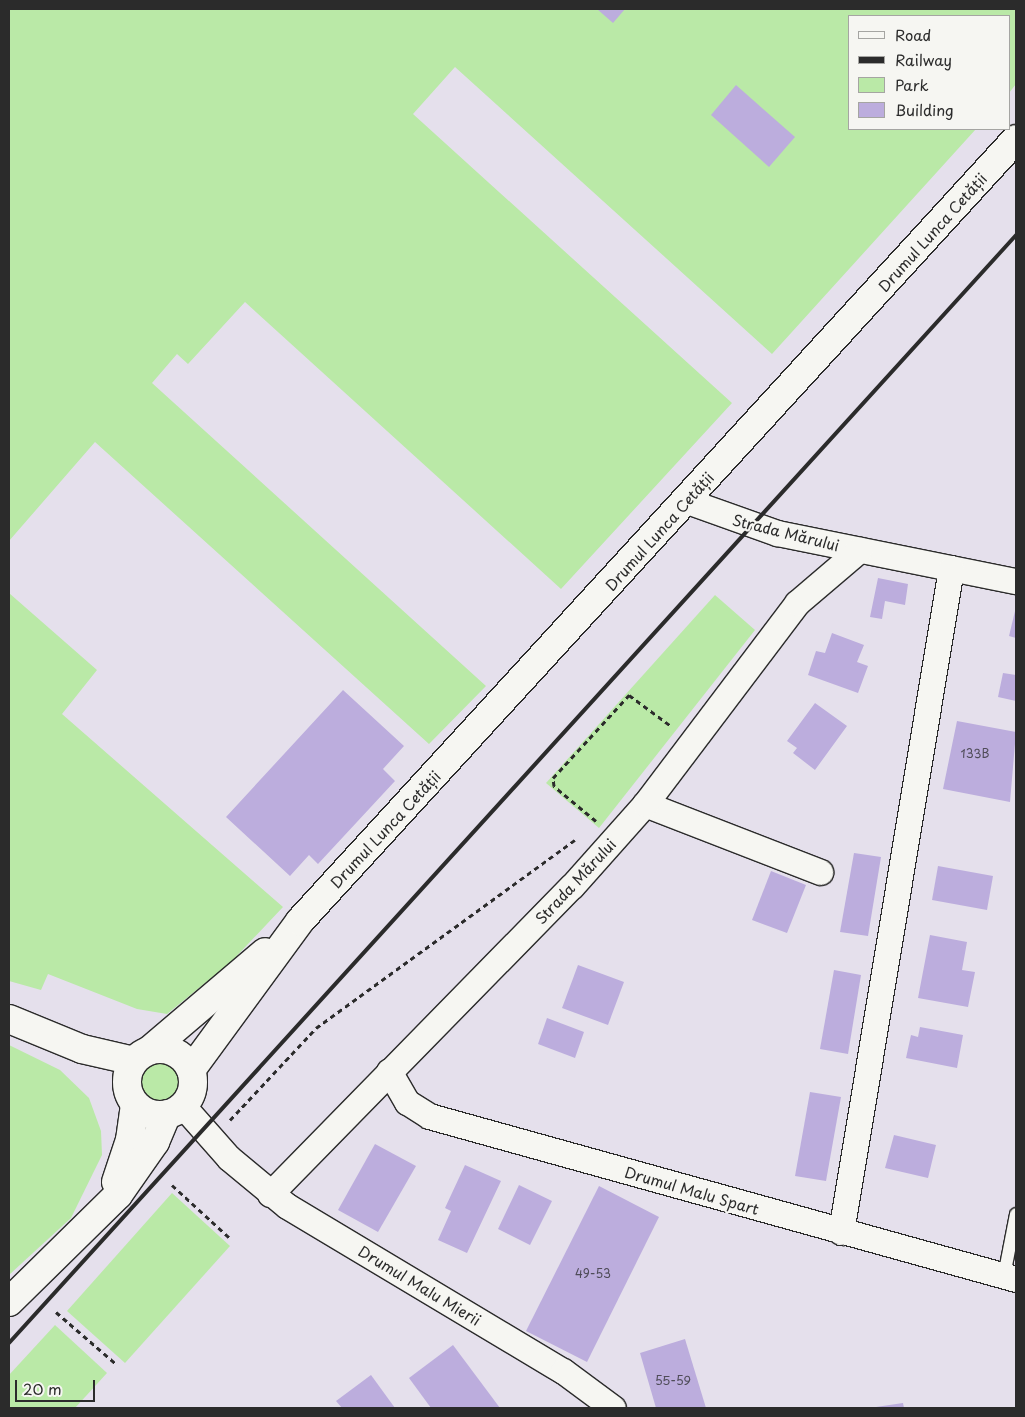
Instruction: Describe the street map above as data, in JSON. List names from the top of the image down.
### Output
{
  "streets": {
    "street": [
      "Drumul Lunca Cetății",
      "Strada Mărului",
      "Drumul Malu Spart",
      "Drumul Malu Mierii"
    ]
  },
  "crossings": [
    ["Drumul Lunca Cetății", "Strada Mărului"],
    ["Drumul Lunca Cetății", "Drumul Malu Mierii"],
    ["Strada Mărului", "Drumul Malu Spart"],
    ["Strada Mărului", "Drumul Malu Mierii"]
  ],
  "house_numbers": ["133B", "49-53", "55-59"],
  "legend": [
    "Road",
    "Railway",
    "Park",
    "Building"
  ],
  "scale_bar": "20 m"
}
